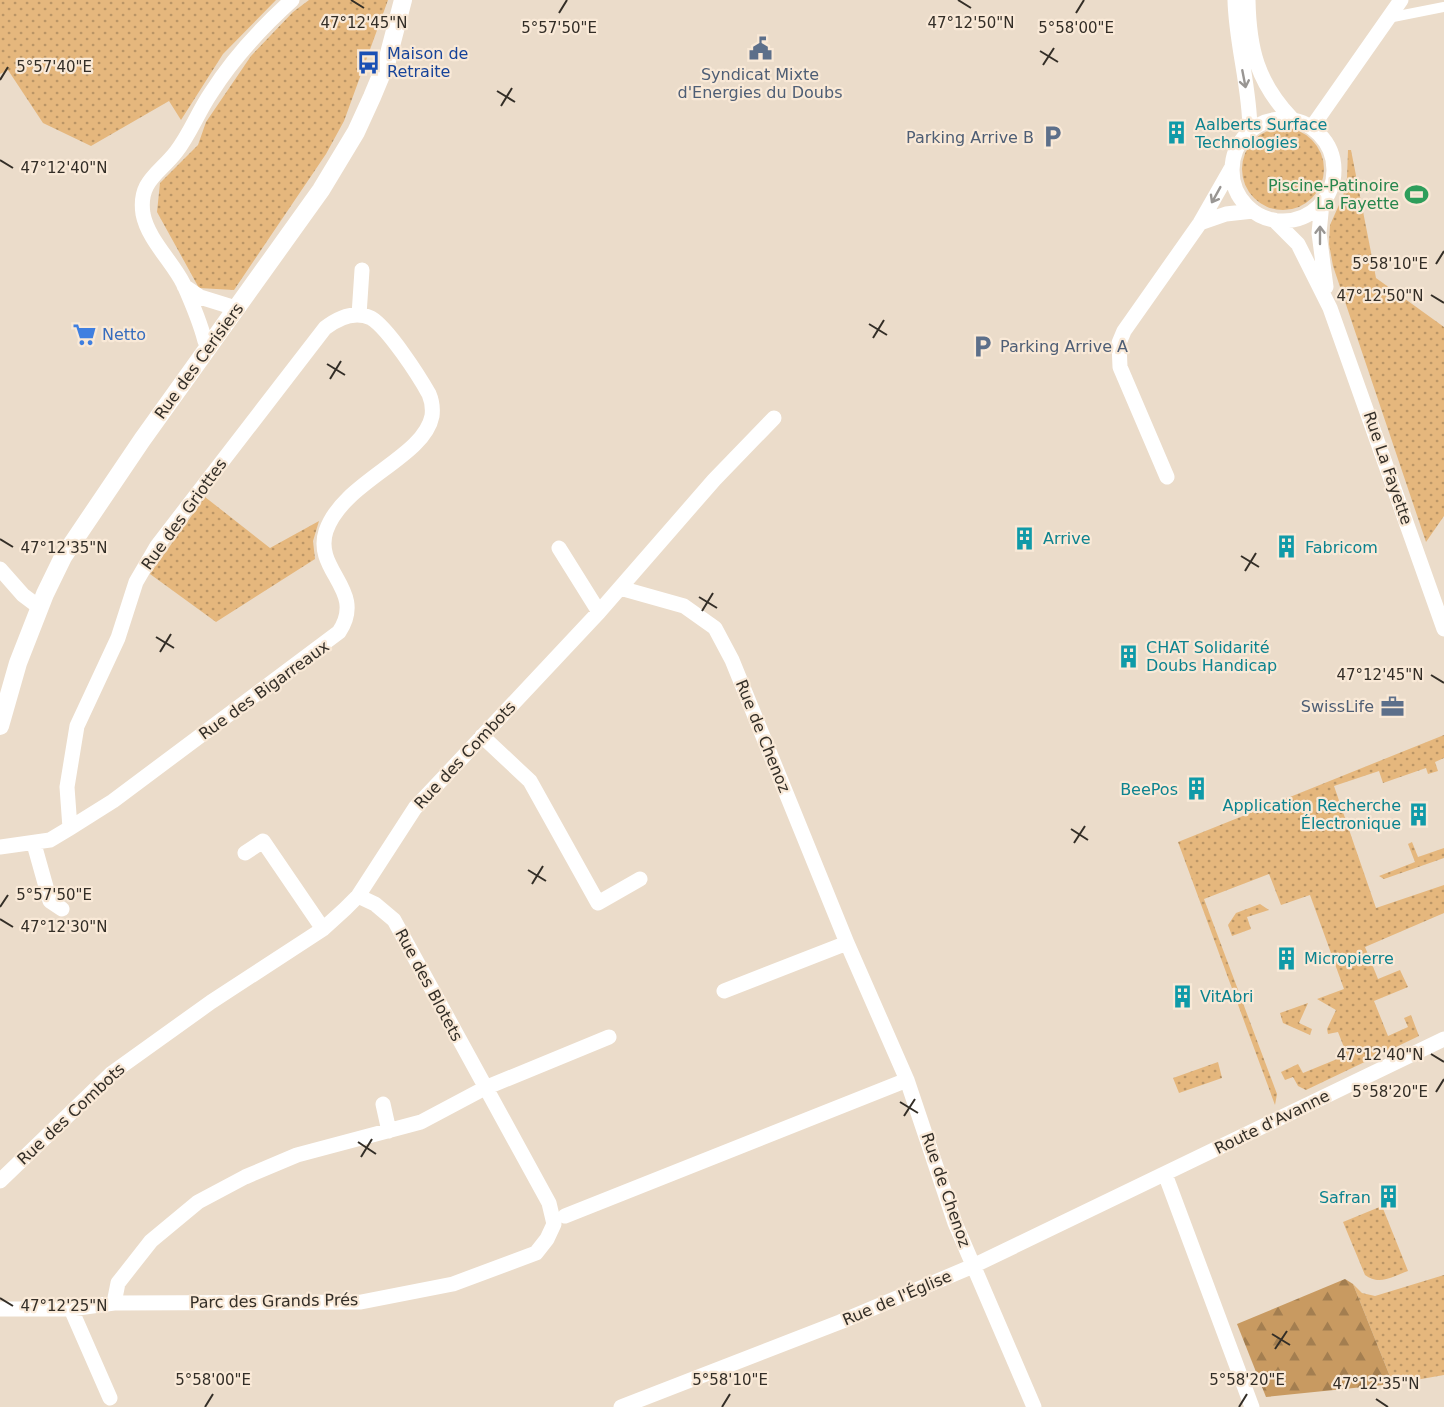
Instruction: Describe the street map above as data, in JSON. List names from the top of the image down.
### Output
{
  "streets": {
    "street": [
      "Rue des Cerisiers",
      "Rue La Fayette",
      "Rue des Griottes",
      "Rue des Bigarreaux",
      "Rue de Chenoz",
      "Rue des Combots",
      "Rue des Blotets",
      "Route d'Avanne",
      "Rue de l'Église",
      "Parc des Grands Prés"
    ]
  },
  "crossings": [
    ["Rue des Griottes", "Rue des Bigarreaux"],
    ["Rue de Chenoz", "Rue des Combots"],
    ["Rue de Chenoz", "Rue de l'Église"],
    ["Rue des Combots", "Rue des Blotets"],
    ["Rue des Blotets", "Parc des Grands Prés"],
    ["Route d'Avanne", "Rue de l'Église"]
  ],
  "places": {
    "public building": ["Syndicat Mixte d'Energies du Doubs"],
    "bus stop": ["Maison de Retraite"],
    "building": [
      "Aalberts Surface Technologies",
      "Arrive",
      "Fabricom",
      "CHAT Solidarité Doubs Handicap",
      "BeePos",
      "Application Recherche Électronique",
      "Micropierre",
      "VitAbri",
      "Safran"
    ],
    "parking": ["Parking Arrive B", "Parking Arrive A"],
    "sports": ["Piscine-Patinoire La Fayette"],
    "supermarket": ["Netto"],
    "office": ["SwissLife"]
  },
  "coordinates": [
    "47°12'45\"N",
    "47°12'50\"N",
    "5°57'50\"E",
    "5°58'00\"E",
    "5°57'40\"E",
    "47°12'40\"N",
    "5°58'10\"E",
    "47°12'35\"N",
    "47°12'30\"N",
    "5°58'20\"E",
    "47°12'25\"N"
  ]
}
